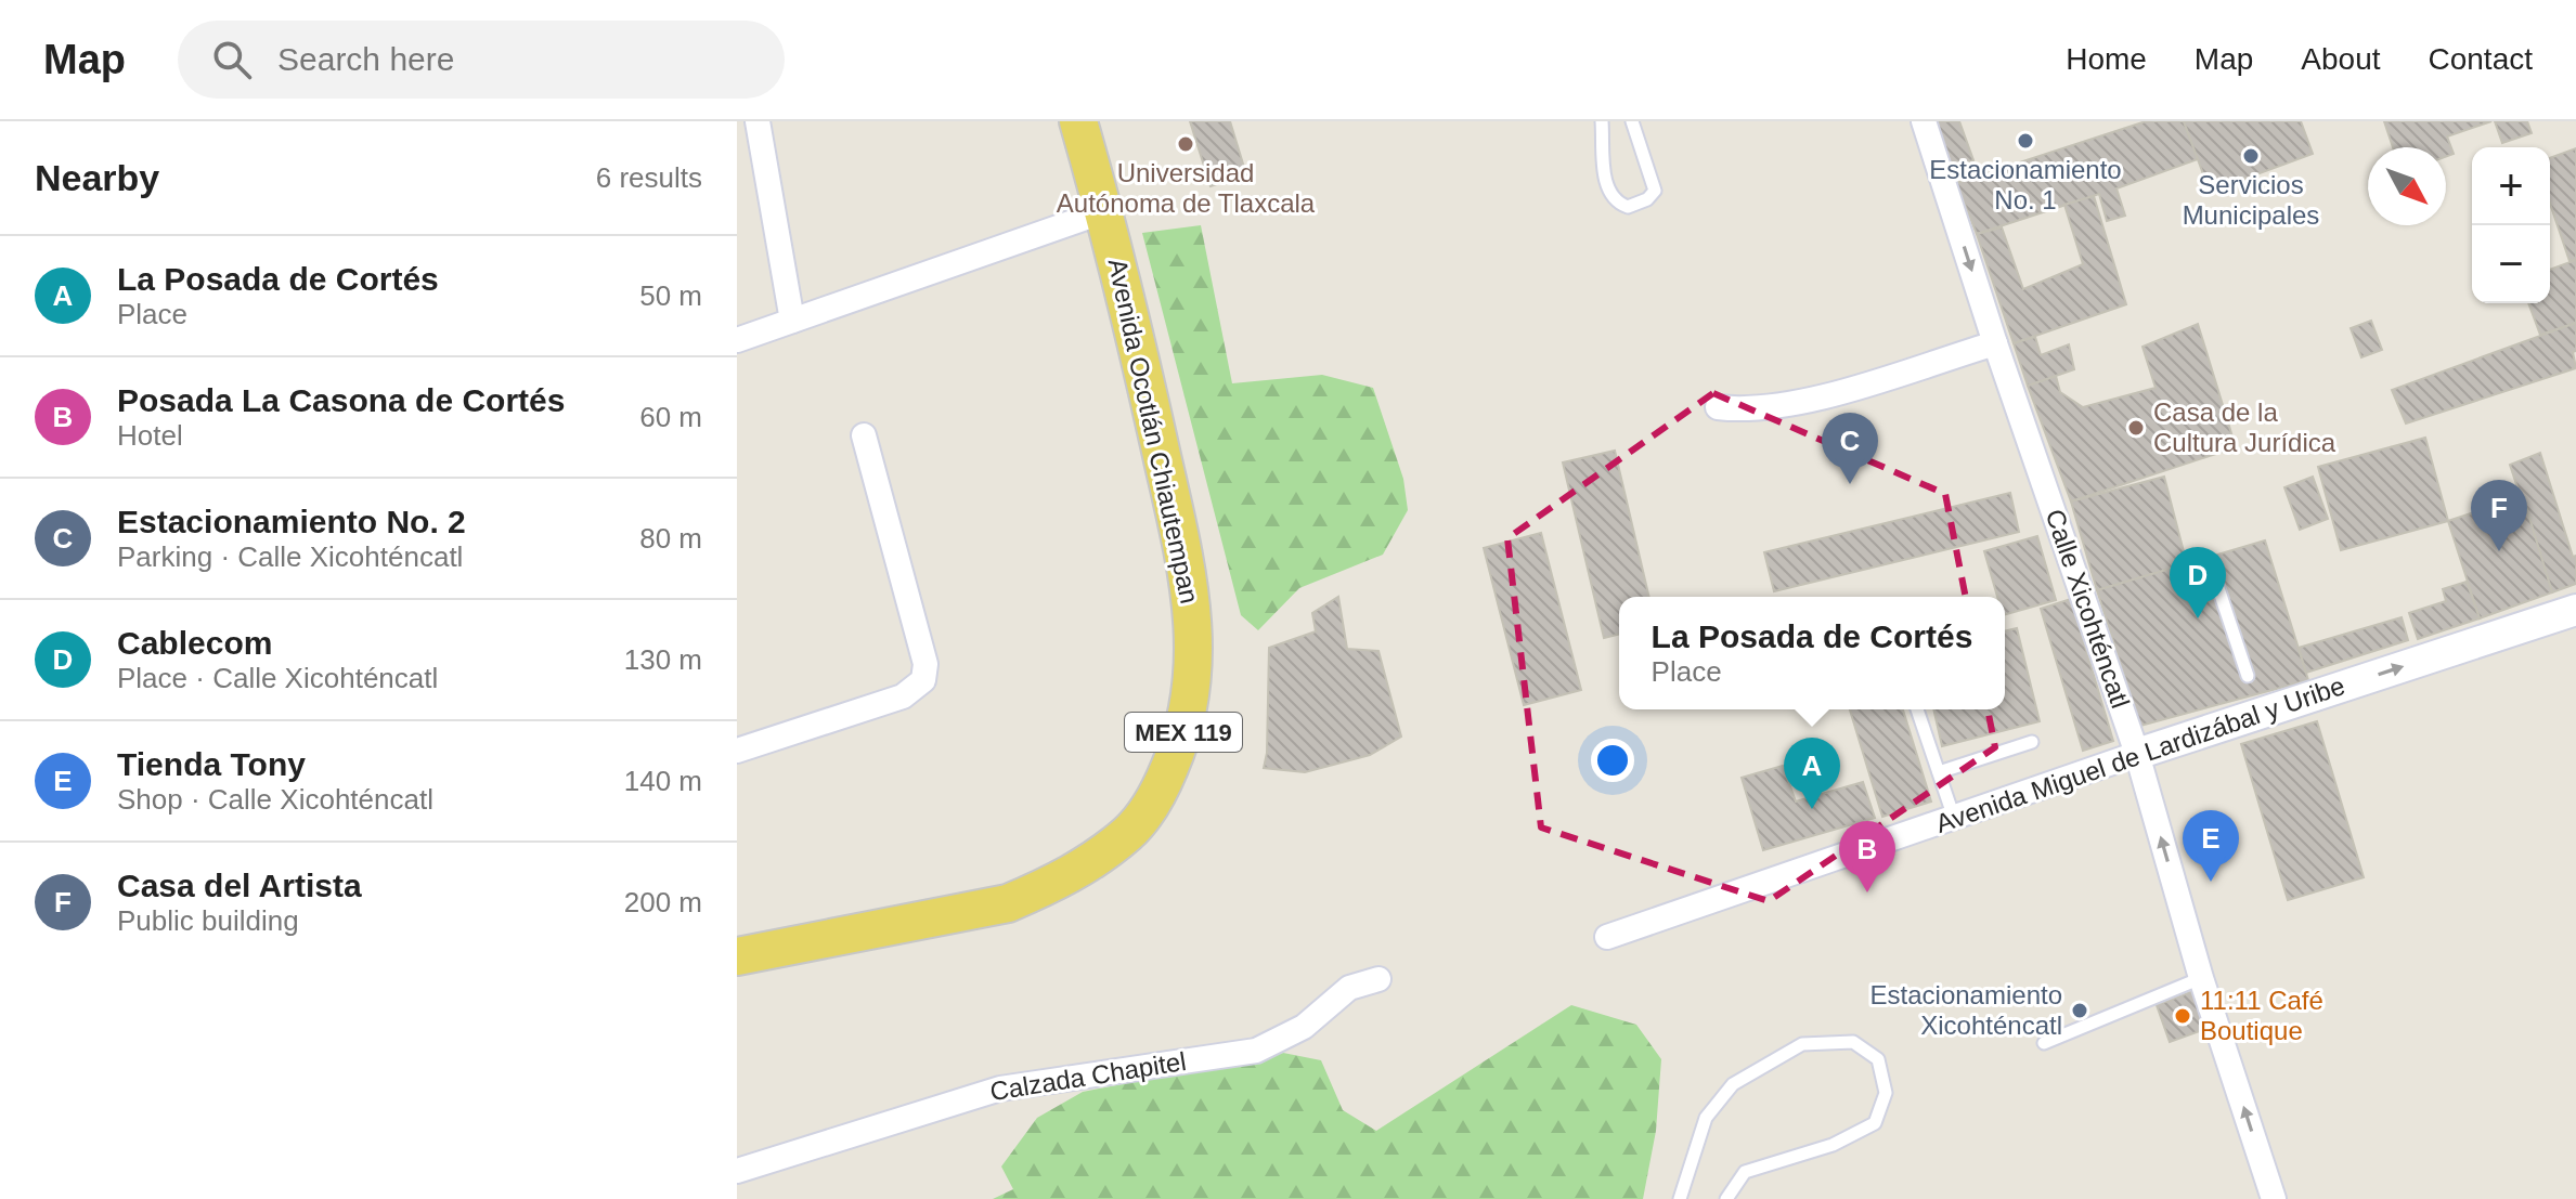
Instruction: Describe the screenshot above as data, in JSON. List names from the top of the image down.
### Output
{
  "streets": {
    "main road": ["Avenida Ocotlán Chiautempan", "MEX 119"],
    "street": ["Calle Xicohténcatl", "Avenida Miguel de Lardizábal y Uribe", "Calzada Chapitel"]
  },
  "crossings": [
    ["Calle Xicohténcatl", "Avenida Miguel de Lardizábal y Uribe"]
  ],
  "one_way": ["Avenida Miguel de Lardizábal y Uribe"],
  "places": [
    "Estacionamiento No. 1",
    "Universidad Autónoma de Tlaxcala",
    "Servicios Municipales",
    "Casa de la Cultura Jurídica",
    "Estacionamiento Xicohténcatl",
    "11:11 Café Boutique"
  ],
  "north": "bottom right",
  "page": {
    "header": "Map",
    "search": "Search here",
    "nav": [
      "Home",
      "Map",
      "About",
      "Contact"
    ],
    "heading": ["Nearby", "6 results"],
    "map_buttons": ["+", "−"],
    "list": [
      {
        "mark": "A",
        "name": "La Posada de Cortés",
        "note": "Place",
        "value": "50 m"
      },
      {
        "mark": "B",
        "name": "Posada La Casona de Cortés",
        "note": "Hotel",
        "value": "60 m"
      },
      {
        "mark": "C",
        "name": "Estacionamiento No. 2",
        "note": "Parking · Calle Xicohténcatl",
        "value": "80 m"
      },
      {
        "mark": "D",
        "name": "Cablecom",
        "note": "Place · Calle Xicohténcatl",
        "value": "130 m"
      },
      {
        "mark": "E",
        "name": "Tienda Tony",
        "note": "Shop · Calle Xicohténcatl",
        "value": "140 m"
      },
      {
        "mark": "F",
        "name": "Casa del Artista",
        "note": "Public building",
        "value": "200 m"
      }
    ],
    "pins": [
      "C",
      "F",
      "D",
      "A",
      "E",
      "B"
    ],
    "popup": ["La Posada de Cortés", "Place"]
  }
}
